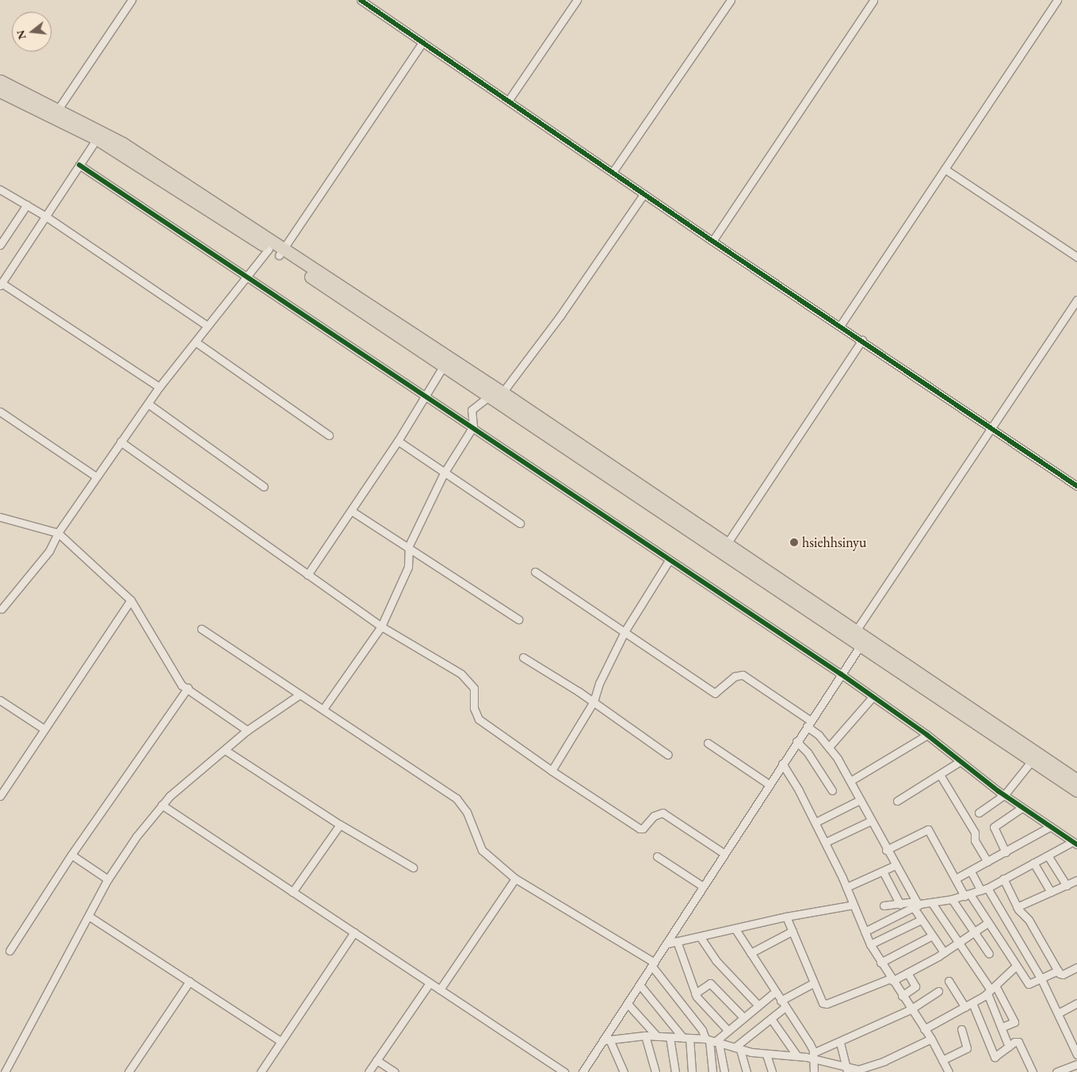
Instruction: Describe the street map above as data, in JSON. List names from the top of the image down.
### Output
{
  "places": ["hsiehhsinyu"],
  "north": "left"
}
